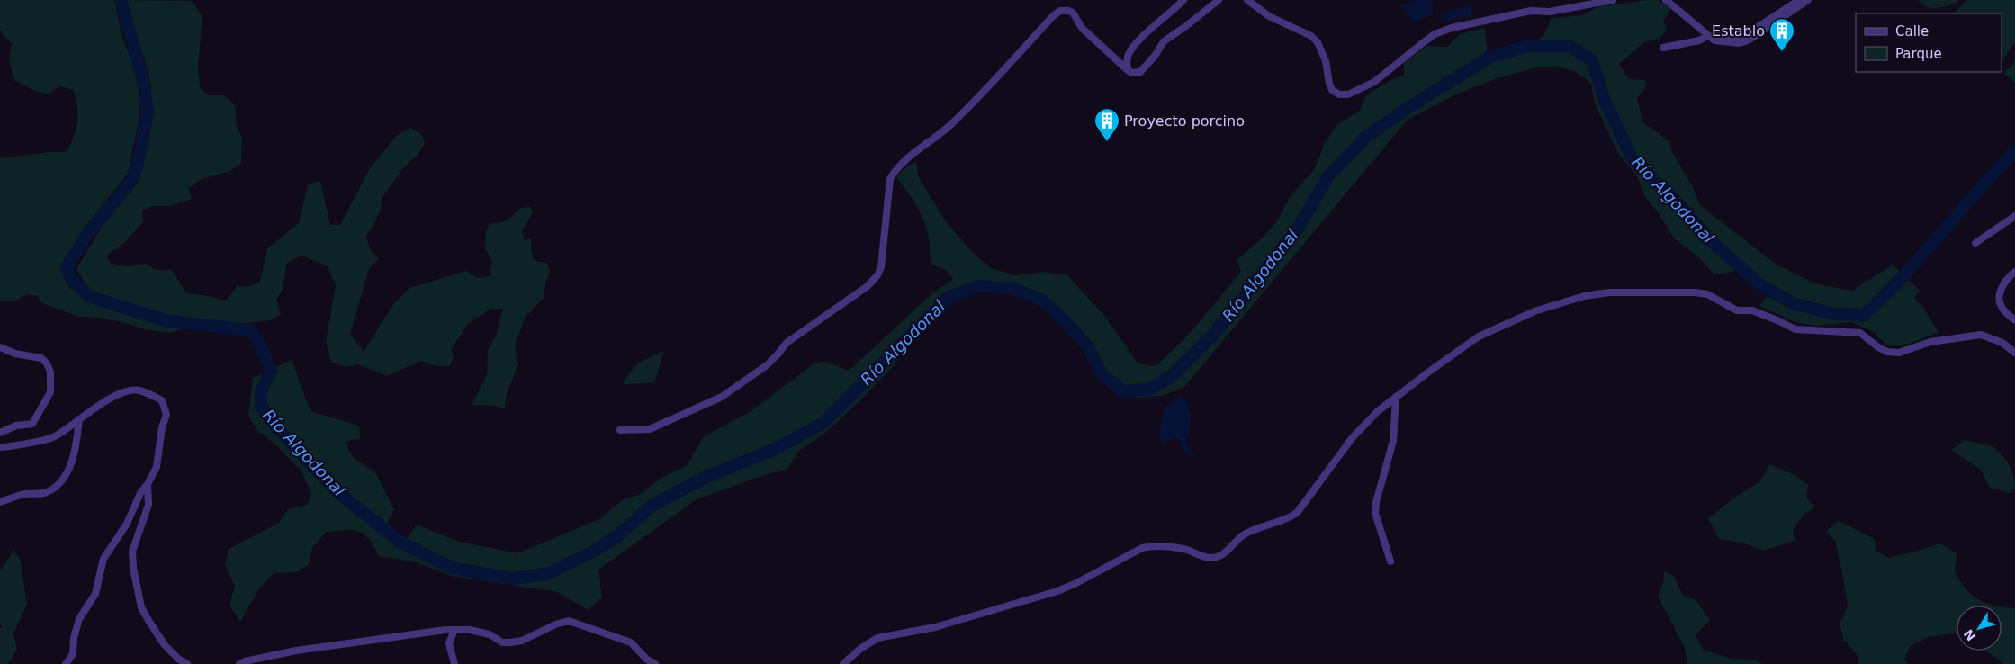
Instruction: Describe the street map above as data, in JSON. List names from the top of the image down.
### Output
{
  "water": ["Río Algodonal"],
  "places": {
    "building": ["Establo", "Proyecto porcino"]
  },
  "legend": ["Calle", "Parque"],
  "north": "bottom left"
}
